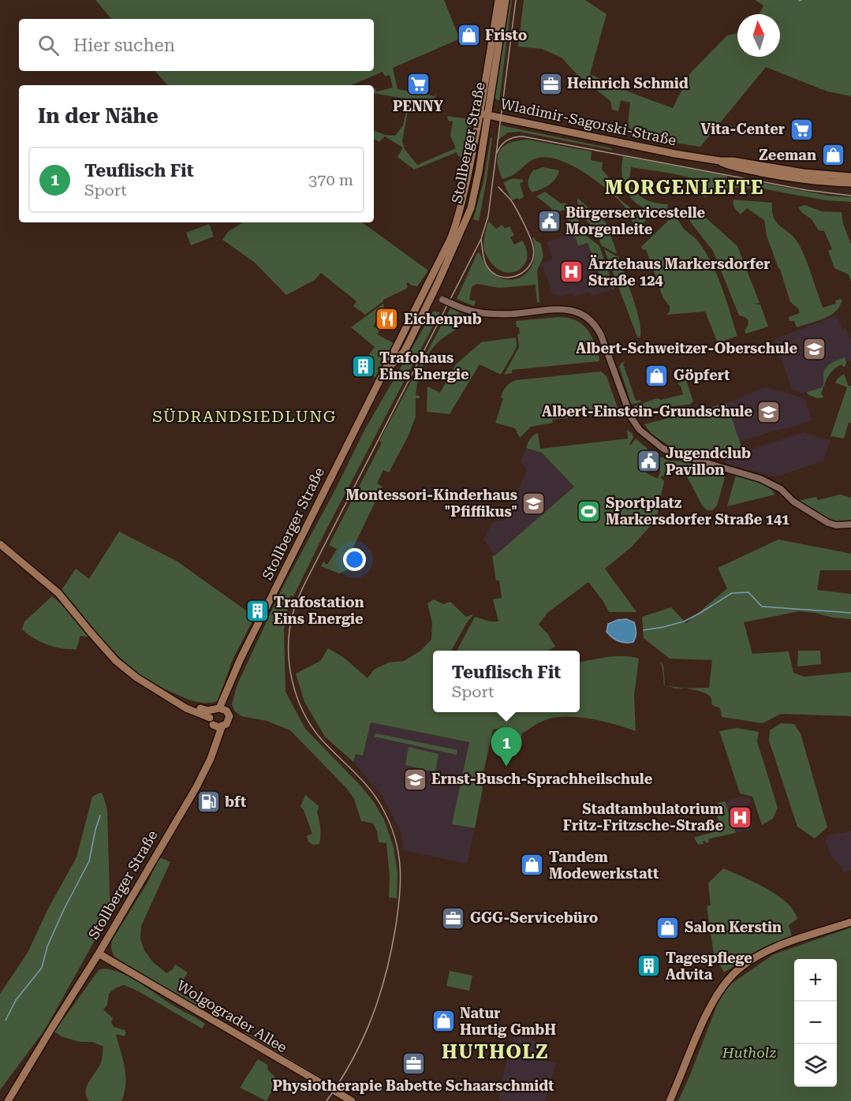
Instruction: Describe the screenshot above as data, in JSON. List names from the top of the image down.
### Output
{
  "streets": {
    "main road": ["Wladimir-Sagorski-Straße", "Stollberger Straße", "Wolgograder Allee"]
  },
  "crossings": [
    ["Wladimir-Sagorski-Straße", "Stollberger Straße"],
    ["Stollberger Straße", "Wolgograder Allee"]
  ],
  "districts": ["MORGENLEITE", "SÜDRANDSIEDLUNG", "HUTHOLZ"],
  "parks": ["Hutholz"],
  "places": {
    "shop": [
      "Fristo",
      "Zeeman",
      "Göpfert",
      "Tandem Modewerkstatt",
      "Salon Kerstin",
      "Natur Hurtig GmbH"
    ],
    "supermarket": ["PENNY", "Vita-Center"],
    "office": ["Heinrich Schmid", "GGG-Servicebüro", "Physiotherapie Babette Schaarschmidt"],
    "public building": ["Bürgerservicestelle Morgenleite", "Jugendclub Pavillon"],
    "hospital": ["Ärztehaus Markersdorfer Straße 124", "Stadtambulatorium Fritz-Fritzsche-Straße"],
    "restaurant": ["Eichenpub"],
    "school or university": [
      "Albert-Schweitzer-Oberschule",
      "Albert-Einstein-Grundschule",
      "Montessori-Kinderhaus \"Pfiffikus\"",
      "Ernst-Busch-Sprachheilschule"
    ],
    "building": ["Trafohaus Eins Energie", "Trafostation Eins Energie", "Tagespflege Advita"],
    "sports": ["Sportplatz Markersdorfer Straße 141"],
    "fuel station": ["bft"]
  },
  "north": "top",
  "page": {
    "search": "Hier suchen",
    "heading": "In der Nähe",
    "list": [
      {
        "mark": "1",
        "name": "Teuflisch Fit",
        "note": "Sport",
        "value": "370 m"
      }
    ],
    "popup": ["Teuflisch Fit", "Sport"],
    "pins": "1",
    "map_buttons": ["+", "−"]
  }
}
